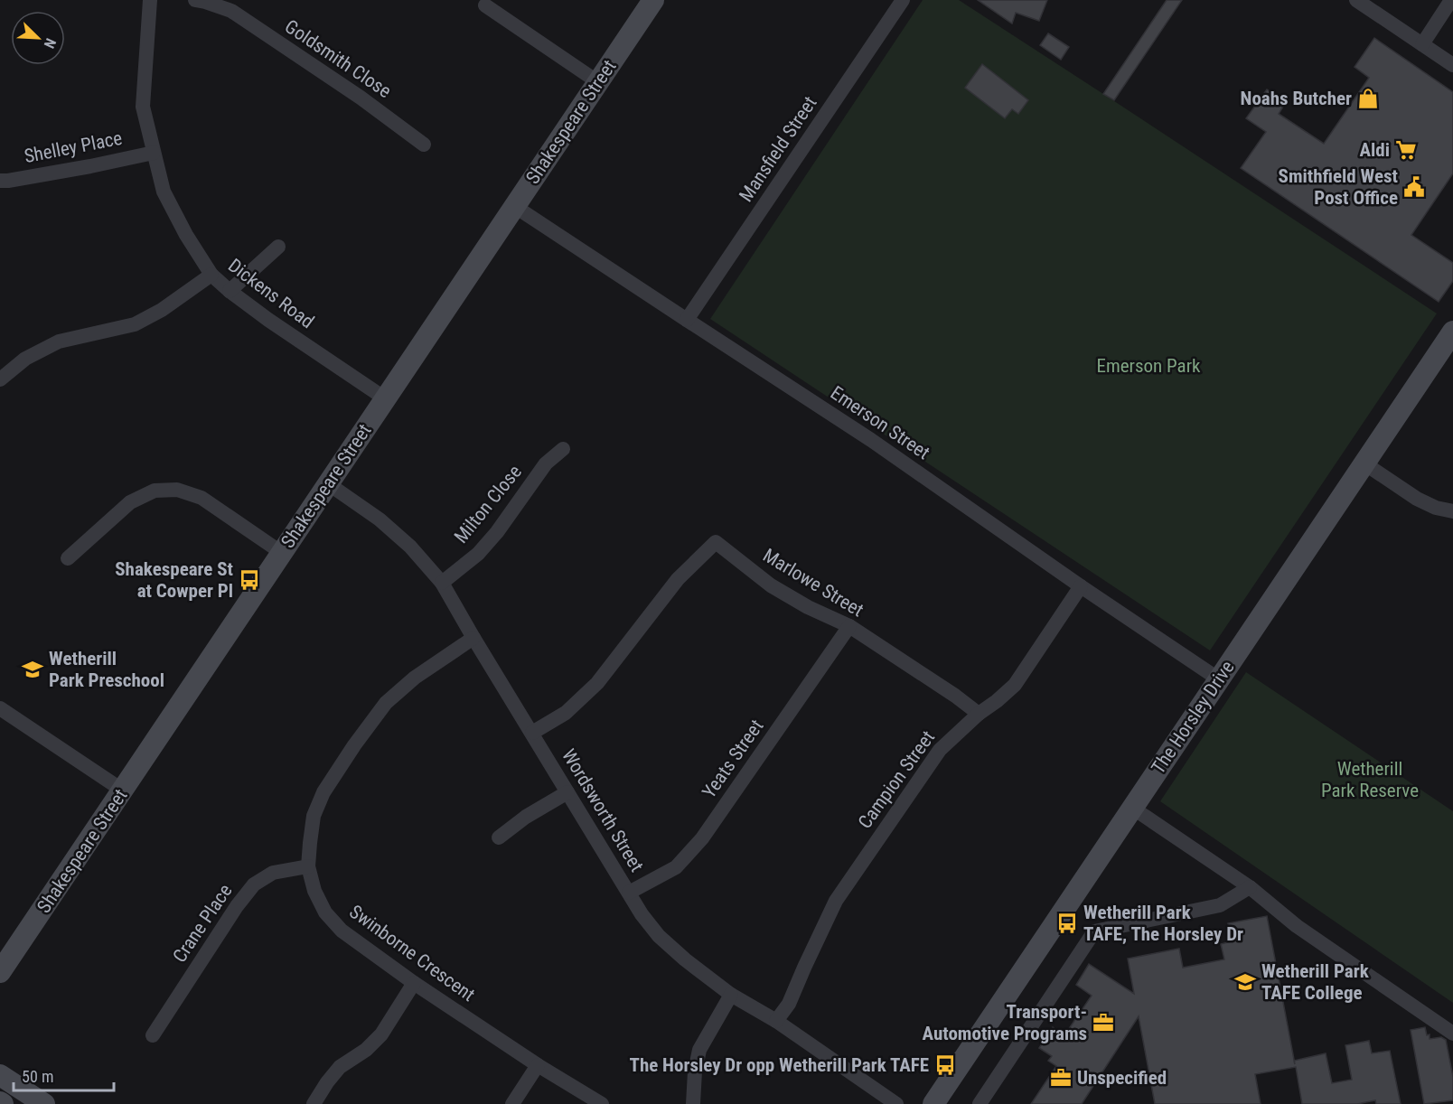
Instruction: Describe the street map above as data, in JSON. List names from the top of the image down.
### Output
{
  "streets": {
    "street": [
      "Goldsmith Close",
      "Shakespeare Street",
      "Shelley Place",
      "Mansfield Street",
      "Dickens Road",
      "Emerson Street",
      "Milton Close",
      "Marlowe Street",
      "The Horsley Drive",
      "Yeats Street",
      "Campion Street",
      "Wordsworth Street",
      "Crane Place",
      "Swinborne Crescent"
    ]
  },
  "crossings": [
    ["Shakespeare Street", "Dickens Road"],
    ["Shakespeare Street", "Emerson Street"],
    ["Shakespeare Street", "Wordsworth Street"],
    ["Shelley Place", "Dickens Road"],
    ["Mansfield Street", "Emerson Street"],
    ["Emerson Street", "The Horsley Drive"],
    ["Emerson Street", "Campion Street"],
    ["Milton Close", "Wordsworth Street"],
    ["Marlowe Street", "Yeats Street"],
    ["Marlowe Street", "Campion Street"],
    ["Marlowe Street", "Wordsworth Street"],
    ["Yeats Street", "Wordsworth Street"],
    ["Campion Street", "Wordsworth Street"],
    ["Wordsworth Street", "Swinborne Crescent"],
    ["Crane Place", "Swinborne Crescent"]
  ],
  "parks": ["Emerson Park", "Wetherill Park Reserve"],
  "places": {
    "shop": ["Noahs Butcher"],
    "supermarket": ["Aldi"],
    "public building": ["Smithfield West Post Office"],
    "bus stop": ["Shakespeare St at Cowper Pl", "Wetherill Park TAFE, The Horsley Dr", "The Horsley Dr opp Wetherill Park TAFE"],
    "school or university": ["Wetherill Park Preschool", "Wetherill Park TAFE College"],
    "office": ["Transport- Automotive Programs", "Unspecified"]
  },
  "scale_bar": "50 m",
  "north": "bottom right"
}
